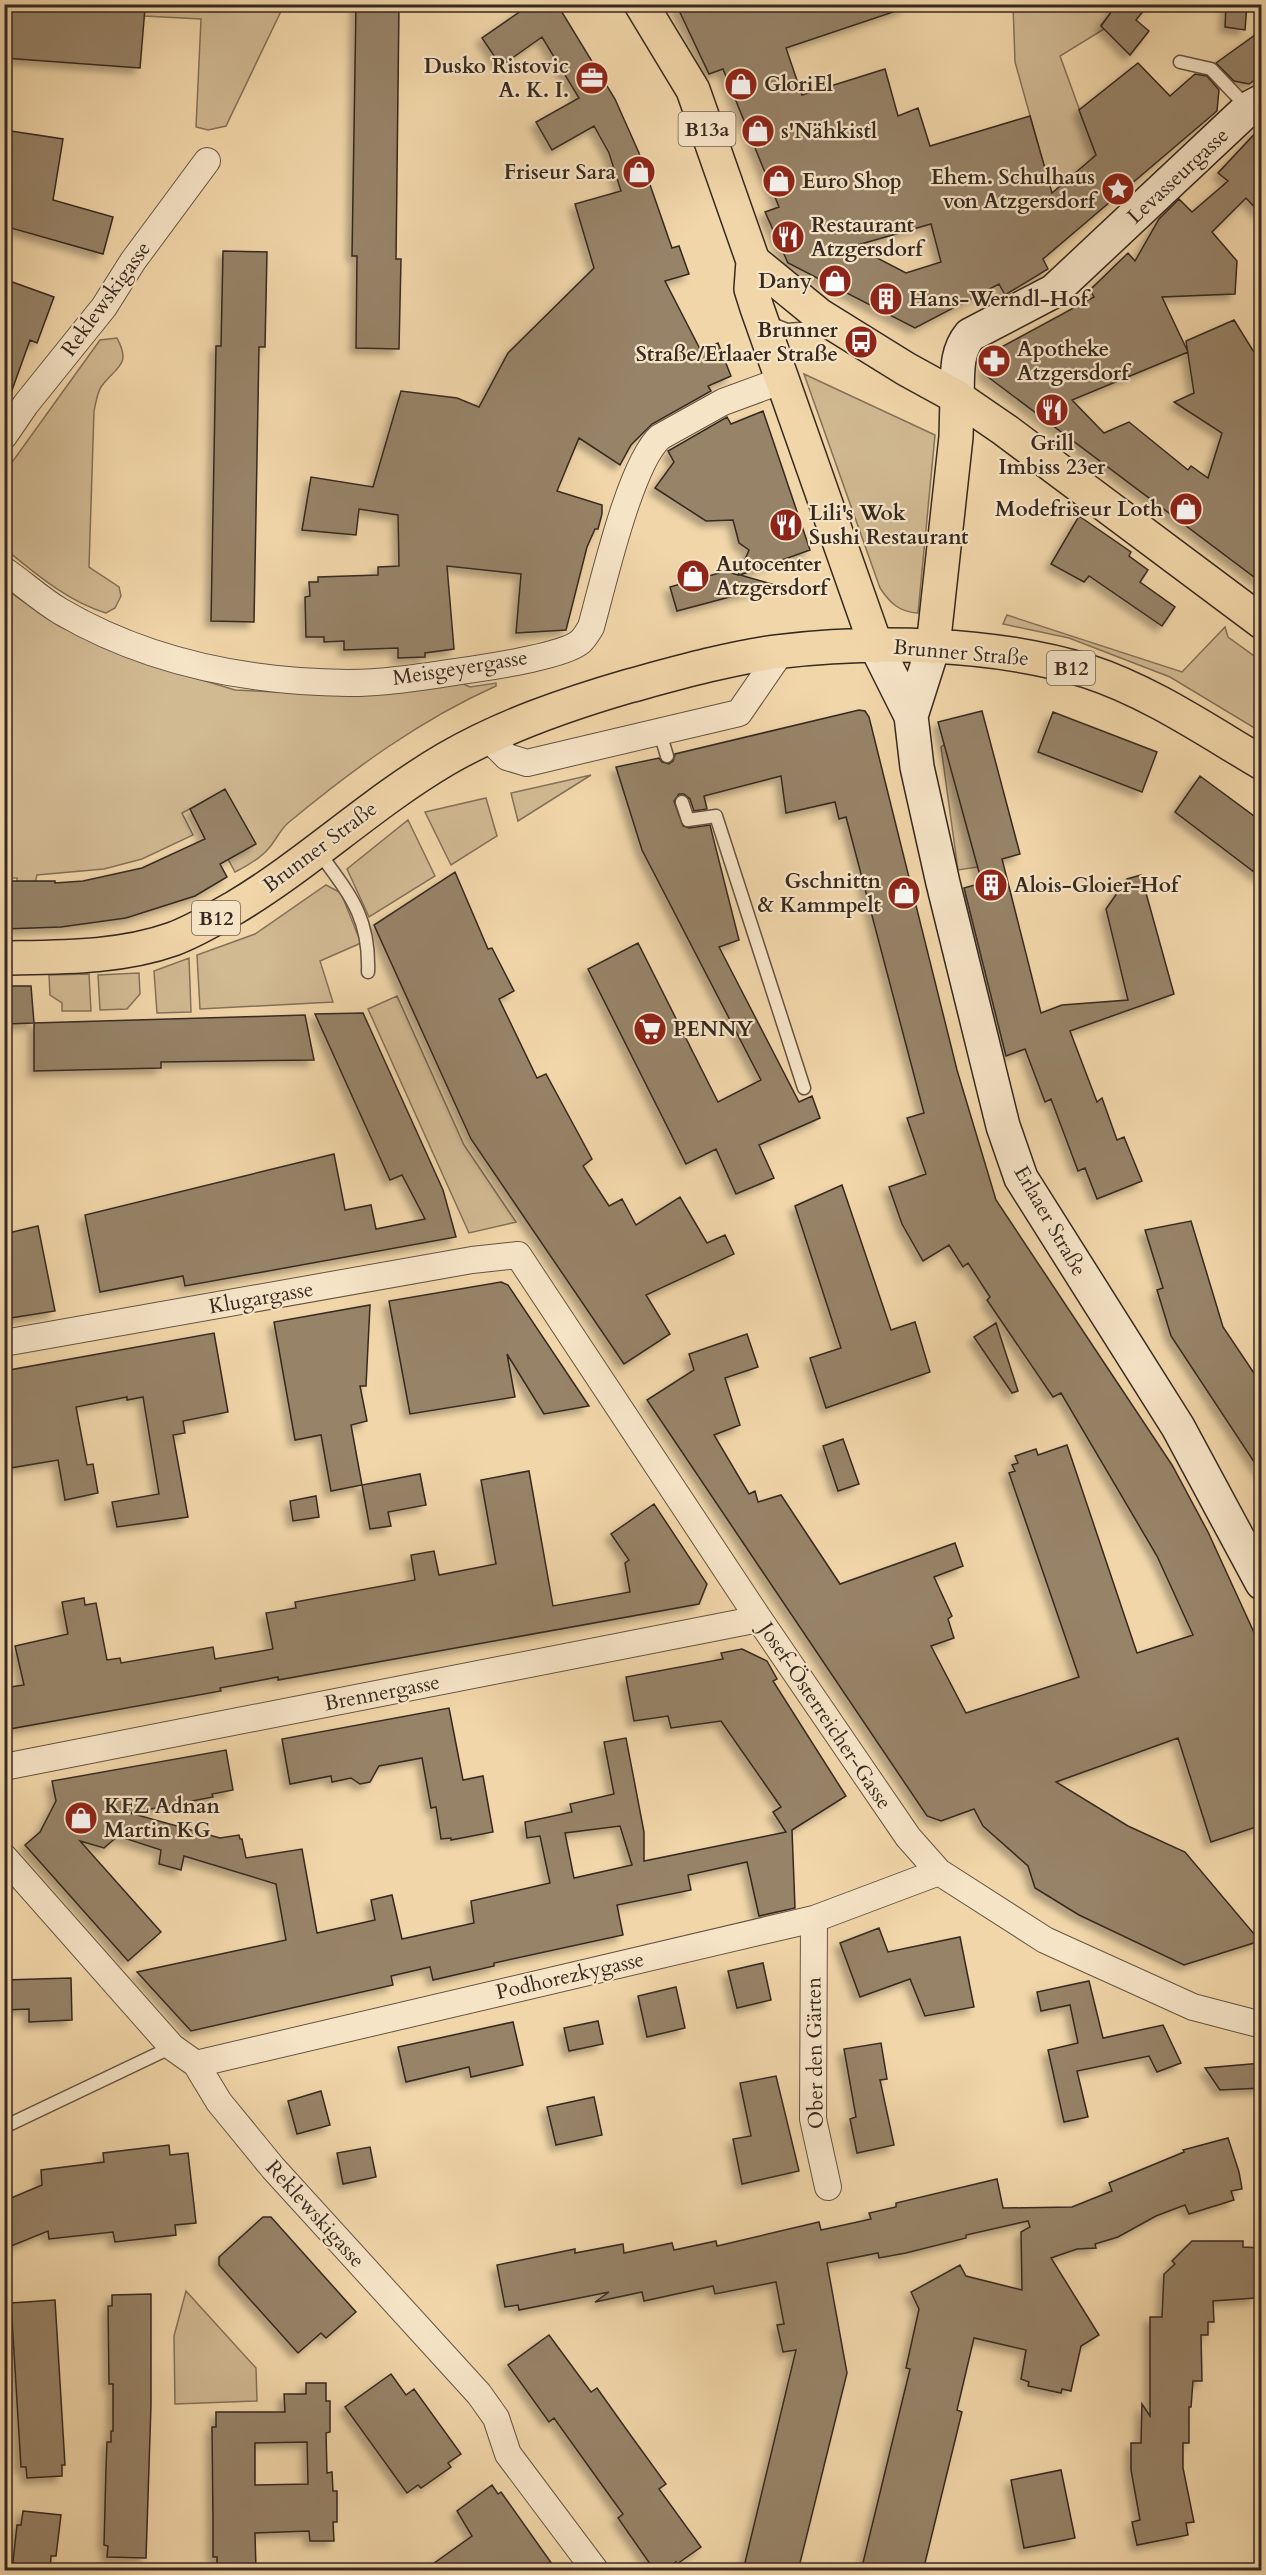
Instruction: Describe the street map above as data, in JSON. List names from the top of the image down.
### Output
{
  "streets": {
    "main road": [
      "B13a",
      "Levasseurgasse",
      "Brunner Straße",
      "B12",
      "Erlaaer Straße"
    ],
    "street": [
      "Reklewskigasse",
      "Meisgeyergasse",
      "Klugargasse",
      "Brennergasse",
      "Josef-Österreicher-Gasse",
      "Podhorezkygasse",
      "Ober den Gärten"
    ]
  },
  "crossings": [
    ["Reklewskigasse", "Podhorezkygasse"],
    ["Klugargasse", "Josef-Österreicher-Gasse"],
    ["Brennergasse", "Josef-Österreicher-Gasse"],
    ["Josef-Österreicher-Gasse", "Podhorezkygasse"],
    ["Podhorezkygasse", "Ober den Gärten"]
  ],
  "places": {
    "office": ["Dusko Ristovic A. K. I."],
    "shop": [
      "GloriEl",
      "s'Nähkistl",
      "Friseur Sara",
      "Euro Shop",
      "Dany",
      "Modefriseur Loth",
      "Autocenter Atzgersdorf",
      "Gschnittn & Kammpelt",
      "KFZ Adnan Martin KG"
    ],
    "place": ["Ehem. Schulhaus von Atzgersdorf"],
    "restaurant": ["Restaurant Atzgersdorf", "Grill Imbiss 23er", "Lili's Wok Sushi Restaurant"],
    "building": ["Hans-Werndl-Hof", "Alois-Gloier-Hof"],
    "bus stop": ["Brunner Straße/Erlaaer Straße"],
    "pharmacy": ["Apotheke Atzgersdorf"],
    "supermarket": ["PENNY"]
  }
}
